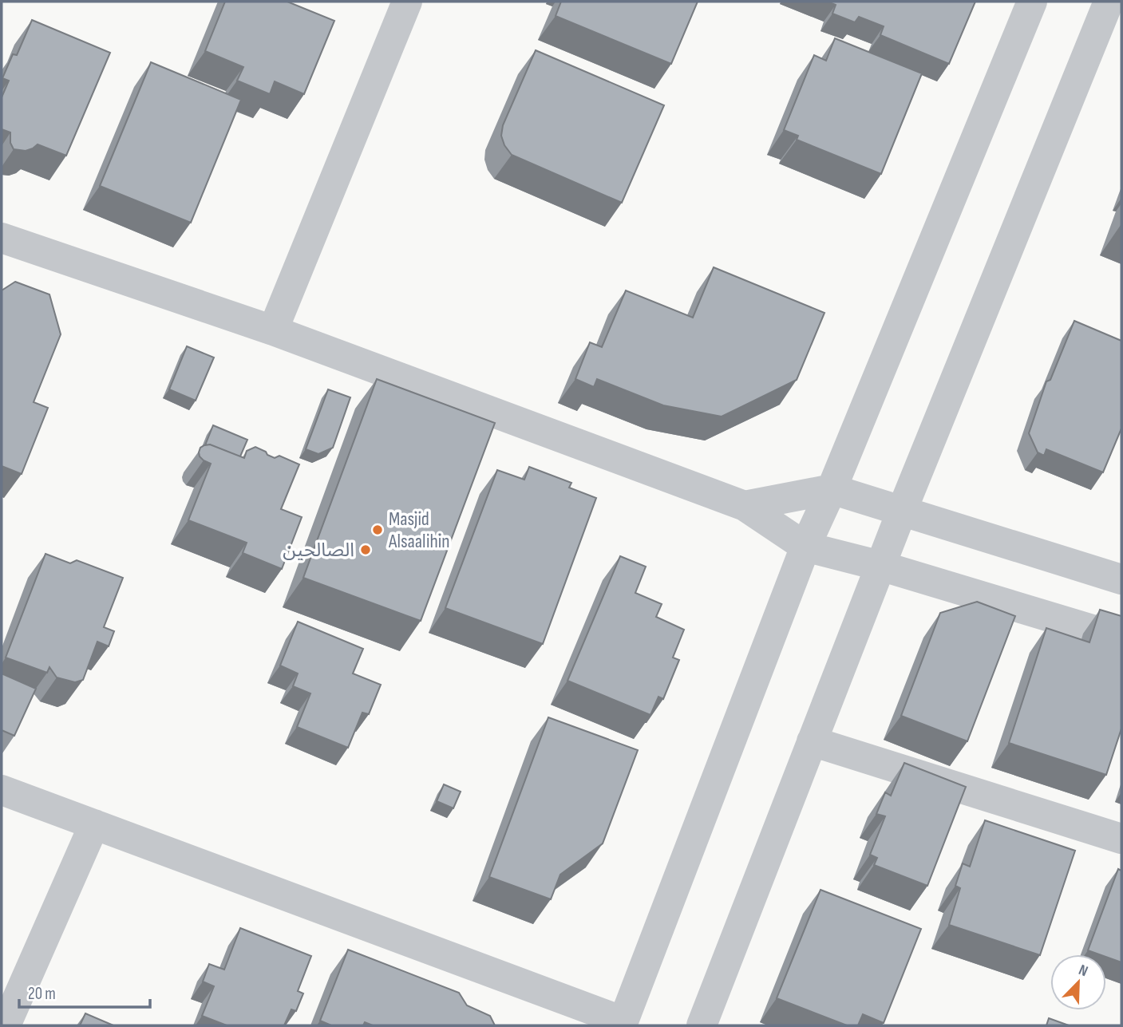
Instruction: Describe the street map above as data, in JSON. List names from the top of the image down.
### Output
{
  "places": ["Masjid Alsaalihin", "الصالحين"],
  "scale_bar": "20 m",
  "north": "top right"
}
